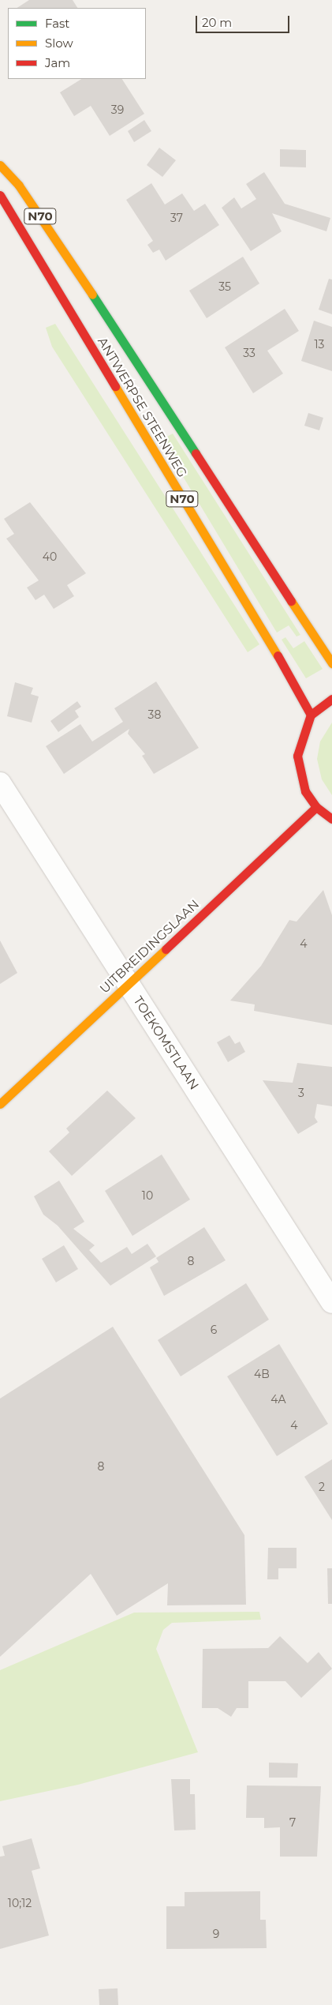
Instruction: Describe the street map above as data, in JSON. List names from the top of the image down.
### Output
{
  "streets": {
    "main road": ["N70", "ANTWERPSE STEENWEG", "UITBREIDINGSLAAN"],
    "street": ["TOEKOMSTLAAN"]
  },
  "crossings": [
    ["UITBREIDINGSLAAN", "TOEKOMSTLAAN"]
  ],
  "house_numbers": [
    "39",
    "37",
    "35",
    "13",
    "33",
    "40",
    "38",
    "4",
    "3",
    "10",
    "8",
    "6",
    "4B",
    "4A",
    "4",
    "8",
    "2",
    "7",
    "10;12",
    "9"
  ],
  "legend": ["Fast", "Slow", "Jam"],
  "scale_bar": "20 m"
}
